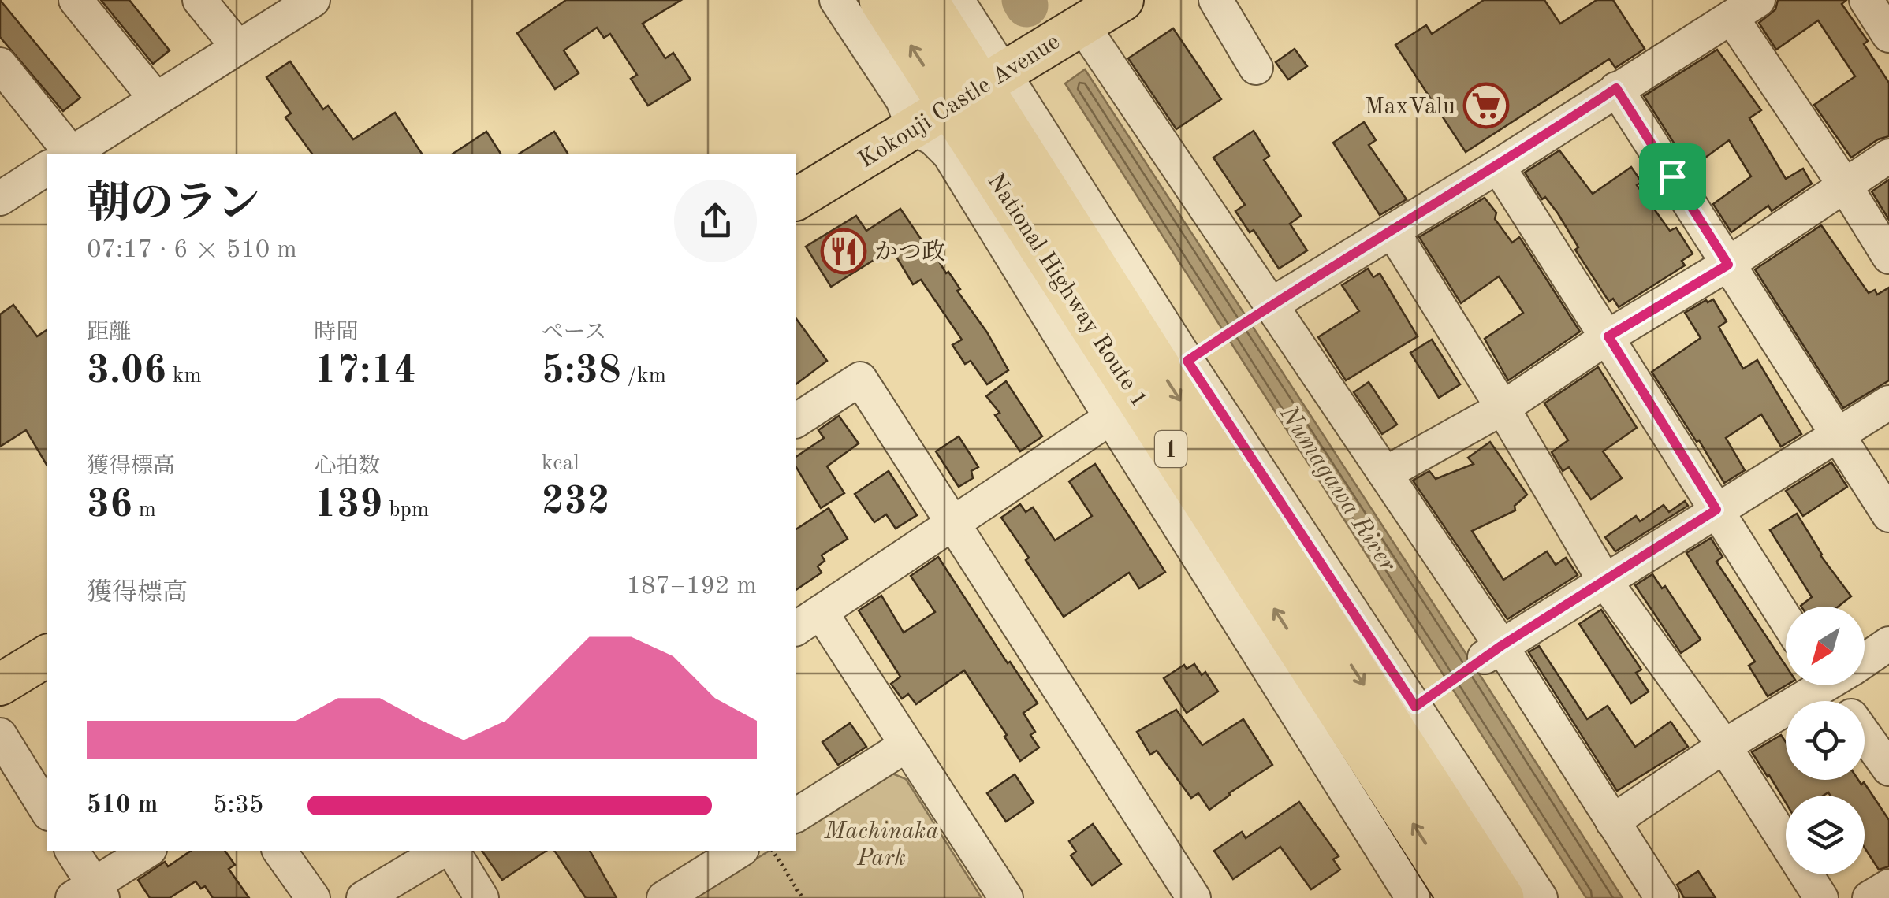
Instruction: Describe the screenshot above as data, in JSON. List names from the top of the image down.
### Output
{
  "streets": {
    "highway": ["National Highway Route 1", "1"],
    "main road": ["Kokouji Castle Avenue"]
  },
  "crossings": [
    ["Kokouji Castle Avenue", "National Highway Route 1"]
  ],
  "water": ["Numagawa River"],
  "parks": ["Machinaka Park"],
  "places": {
    "supermarket": ["MaxValu"],
    "restaurant": ["かつ政"]
  },
  "north": "bottom left",
  "page": {
    "heading": ["朝のラン", "07:17 · 6 × 510 m"],
    "stats": [
      ["距離", "3.06 km"],
      ["時間", "17:14"],
      ["ペース", "5:38 /km"],
      ["獲得標高", "36 m"],
      ["心拍数", "139 bpm"],
      ["kcal", "232"]
    ],
    "chart": ["獲得標高", "187–192 m"],
    "list": [
      {
        "name": "510 m",
        "note": "5:35"
      }
    ]
  }
}
